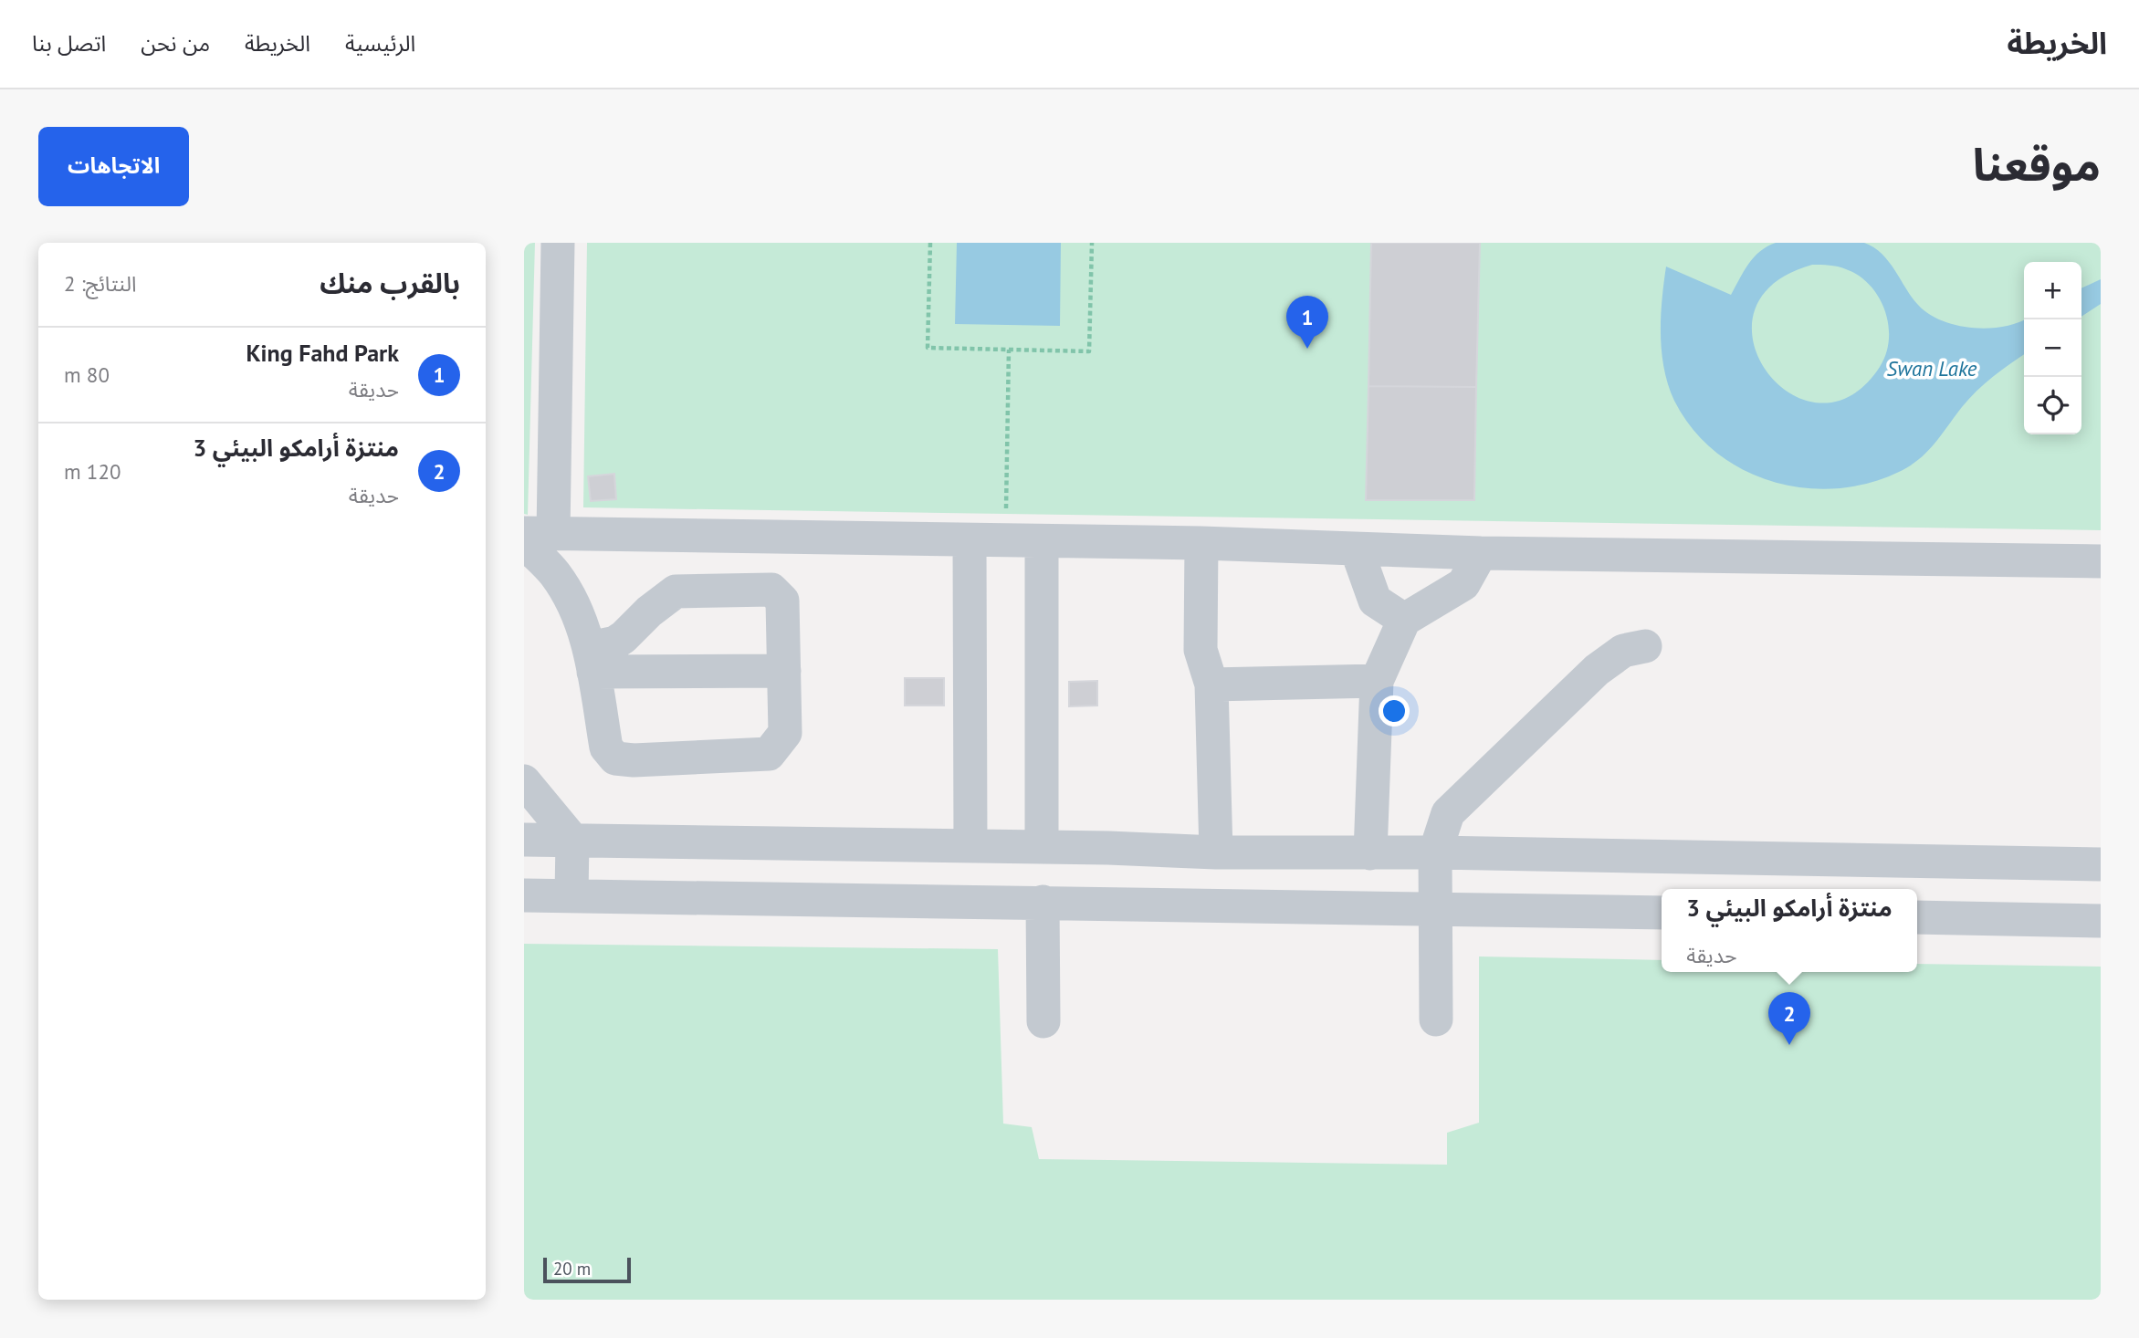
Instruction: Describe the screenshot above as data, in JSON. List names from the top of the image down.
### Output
{
  "water": ["Swan Lake"],
  "scale_bar": "20 m",
  "page": {
    "header": "الخريطة",
    "nav": [
      "الرئيسية",
      "الخريطة",
      "من نحن",
      "اتصل بنا"
    ],
    "title": "موقعنا",
    "buttons": "الاتجاهات",
    "heading": ["بالقرب منك", "النتائج: 2"],
    "map_buttons": ["+", "−"],
    "pins": ["1", "2"],
    "list": [
      {
        "mark": "1",
        "name": "King Fahd Park",
        "note": "حديقة",
        "value": "80 m"
      },
      {
        "mark": "2",
        "name": "منتزة أرامكو البيئي 3",
        "note": "حديقة",
        "value": "120 m"
      }
    ],
    "popup": ["منتزة أرامكو البيئي 3", "حديقة"],
    "scale": "20 m"
  }
}
